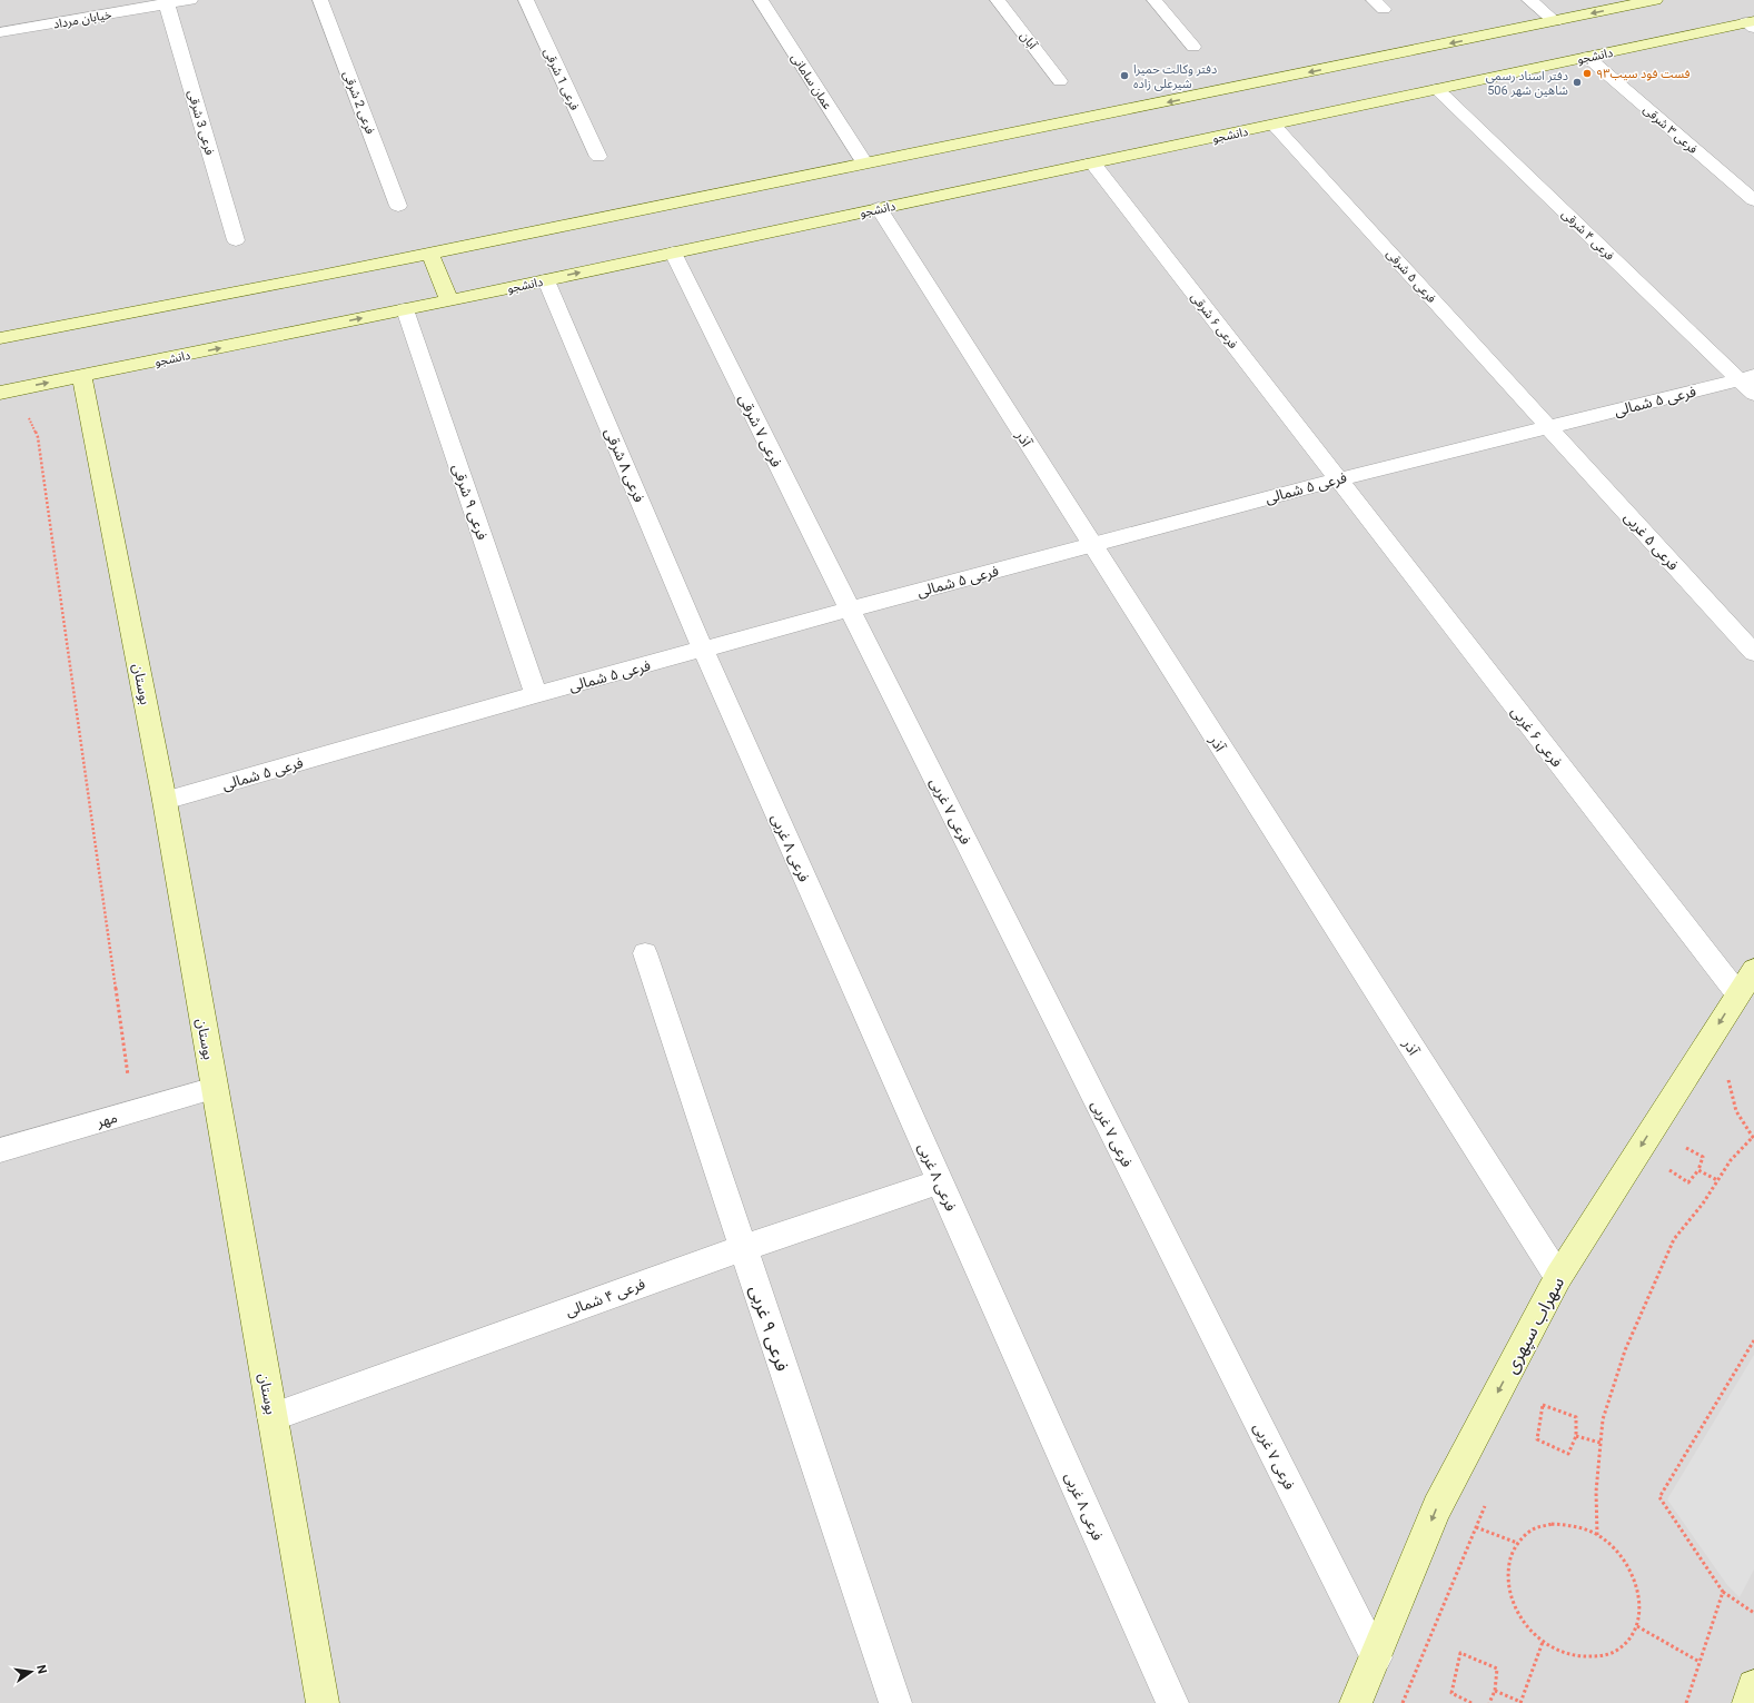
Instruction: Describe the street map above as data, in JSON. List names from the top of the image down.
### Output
{
  "streets": {
    "main road": ["دانشجو", "بوستان", "سهراب سپهری"],
    "street": [
      "خیابان مرداد",
      "آبان",
      "فرعی 1 شرقی",
      "عمان سامانی",
      "فرعی 2 شرقی",
      "فرعی 3 شرقی",
      "فرعی ۳ شرقی",
      "فرعی ۴ شرقی",
      "فرعی ۵ شرقی",
      "فرعی ۶ شرقی",
      "فرعی ۵ شمالی",
      "فرعی ۷ شرقی",
      "آذر",
      "فرعی ۸ شرقی",
      "فرعی ۹ شرقی",
      "فرعی ۵ غربی",
      "فرعی ۶ غربی",
      "فرعی ۷ غربی",
      "فرعی ۸ غربی",
      "مهر",
      "فرعی ۴ شمالی",
      "فرعی ۹ غربی"
    ]
  },
  "crossings": [
    ["خیابان مرداد", "فرعی 3 شرقی"],
    ["دانشجو", "فرعی ۳ شرقی"],
    ["دانشجو", "فرعی ۴ شرقی"],
    ["دانشجو", "فرعی ۵ شرقی"],
    ["دانشجو", "فرعی ۶ شرقی"],
    ["دانشجو", "فرعی ۷ شرقی"],
    ["دانشجو", "آذر"],
    ["دانشجو", "فرعی ۸ شرقی"],
    ["دانشجو", "فرعی ۹ شرقی"],
    ["دانشجو", "بوستان"],
    ["فرعی ۴ شرقی", "فرعی ۵ شمالی"],
    ["فرعی ۵ شرقی", "فرعی ۵ شمالی"],
    ["فرعی ۵ شرقی", "فرعی ۵ غربی"],
    ["فرعی ۶ شرقی", "فرعی ۵ شمالی"],
    ["فرعی ۶ شرقی", "فرعی ۶ غربی"],
    ["فرعی ۵ شمالی", "فرعی ۷ شرقی"],
    ["فرعی ۵ شمالی", "آذر"],
    ["فرعی ۵ شمالی", "فرعی ۸ شرقی"],
    ["فرعی ۵ شمالی", "فرعی ۹ شرقی"],
    ["فرعی ۵ شمالی", "فرعی ۵ غربی"],
    ["فرعی ۵ شمالی", "بوستان"],
    ["فرعی ۵ شمالی", "فرعی ۶ غربی"],
    ["فرعی ۵ شمالی", "فرعی ۷ غربی"],
    ["فرعی ۵ شمالی", "فرعی ۸ غربی"],
    ["فرعی ۷ شرقی", "فرعی ۷ غربی"],
    ["آذر", "سهراب سپهری"],
    ["فرعی ۸ شرقی", "فرعی ۸ غربی"],
    ["بوستان", "مهر"],
    ["بوستان", "فرعی ۴ شمالی"],
    ["فرعی ۶ غربی", "سهراب سپهری"],
    ["فرعی ۷ غربی", "سهراب سپهری"],
    ["فرعی ۸ غربی", "فرعی ۴ شمالی"],
    ["فرعی ۴ شمالی", "فرعی ۹ غربی"]
  ],
  "one_way": ["سهراب سپهری"],
  "places": ["فست فود سیب۹۳", "دفتر وکالت حمیرا شیرعلی زاده", "دفتر اسناد رسمی 506 شاهین شهر"],
  "north": "right"
}
